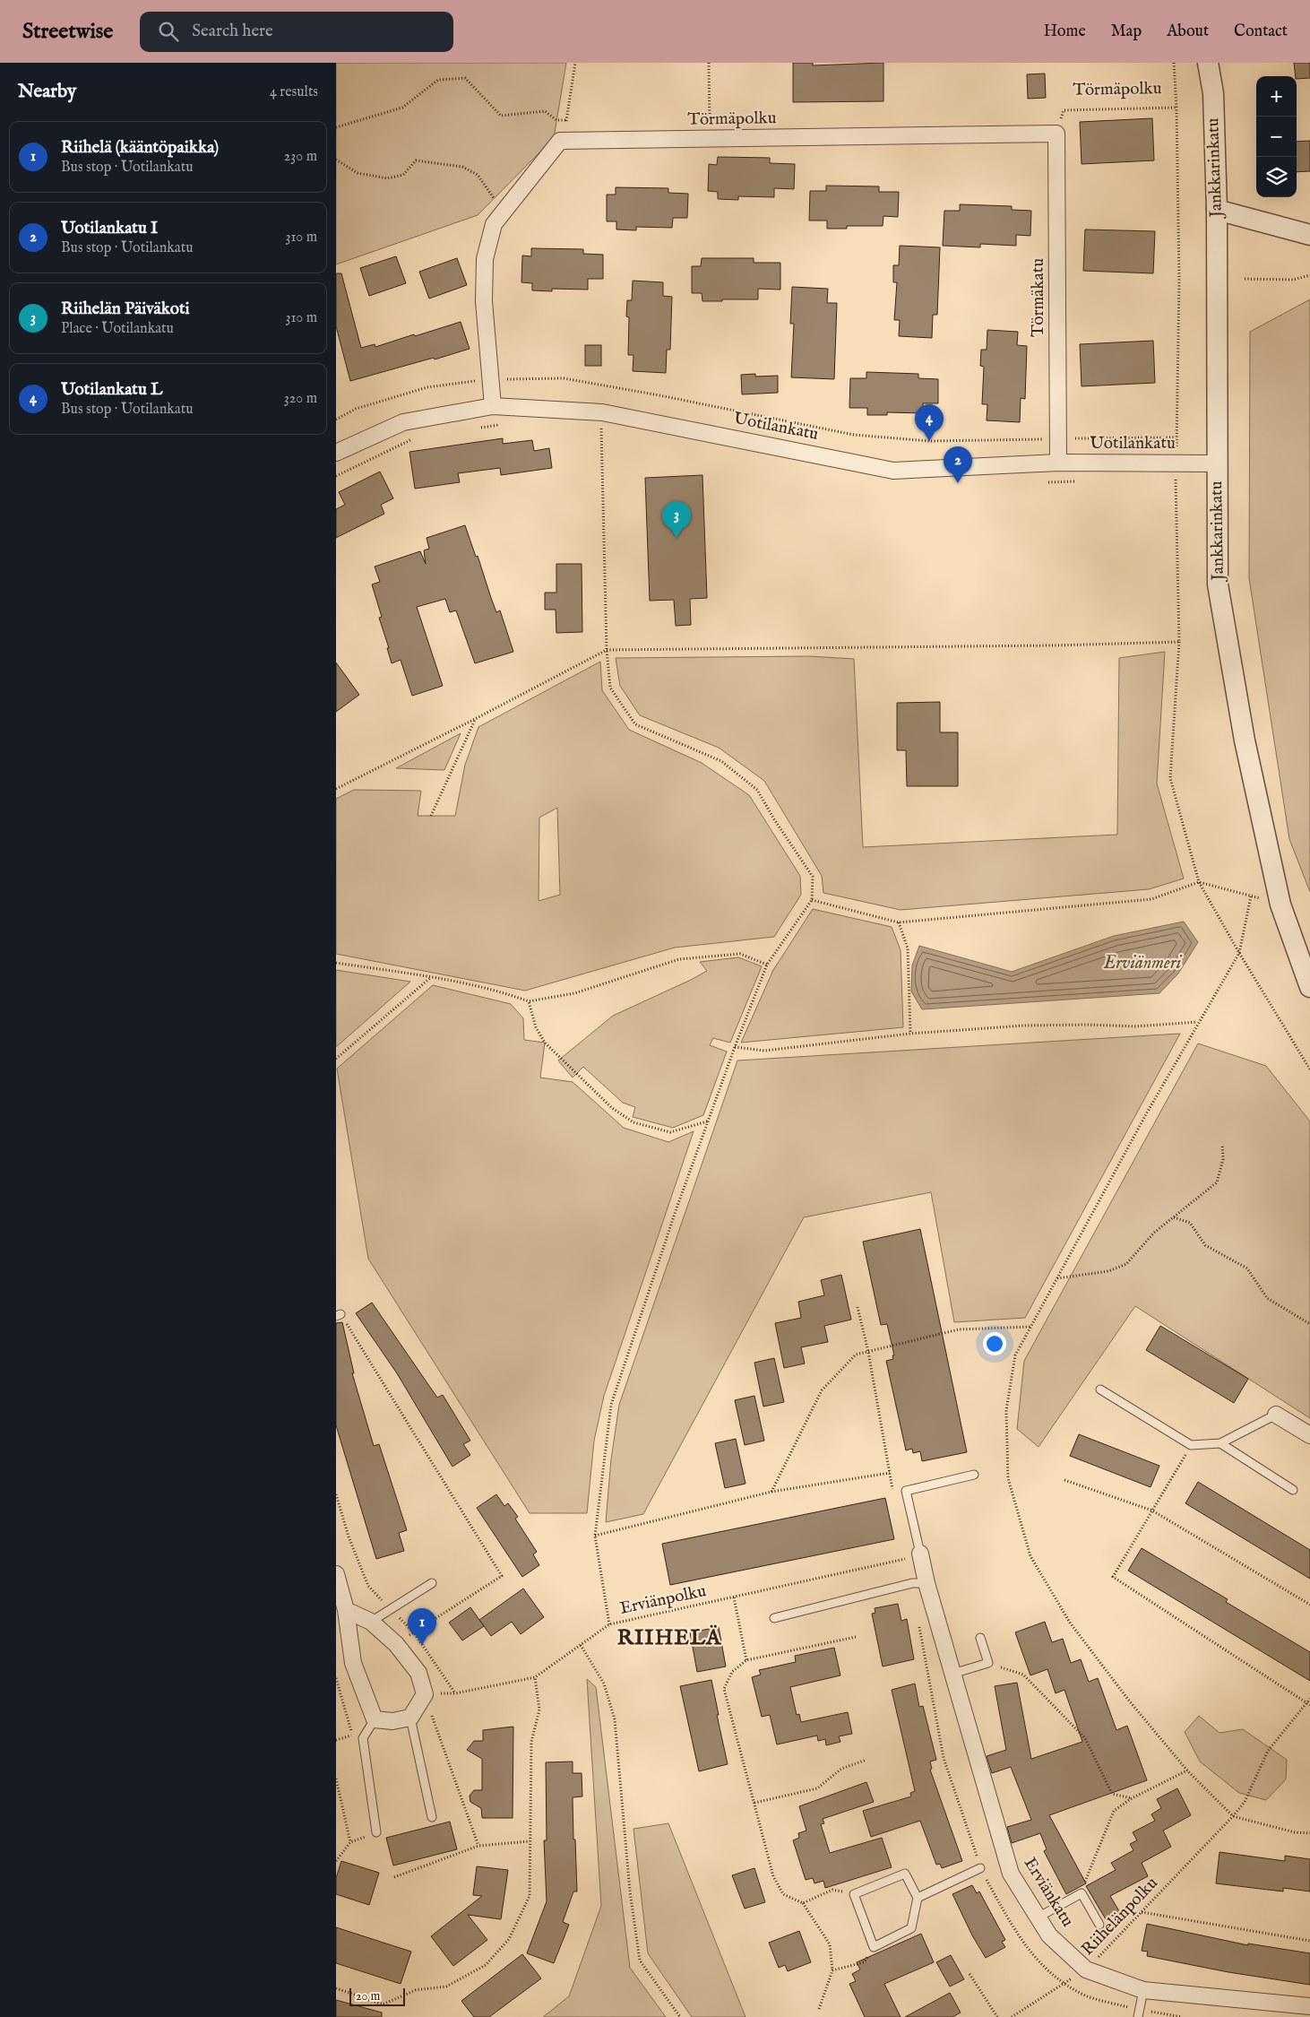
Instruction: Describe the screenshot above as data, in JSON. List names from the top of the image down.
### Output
{
  "streets": {
    "street": [
      "Törmäpolku",
      "Jankkarinkatu",
      "Törmäkatu",
      "Uotilankatu",
      "Erviänkatu"
    ],
    "path": ["Erviänpolku", "Riihelänpolku"]
  },
  "crossings": [
    ["Törmäpolku", "Törmäkatu"],
    ["Jankkarinkatu", "Uotilankatu"],
    ["Törmäkatu", "Uotilankatu"],
    ["Erviänpolku", "Erviänkatu"],
    ["Erviänkatu", "Riihelänpolku"]
  ],
  "districts": ["RIIHELÄ"],
  "water": ["Erviänmeri"],
  "scale_bar": "20 m",
  "page": {
    "header": "Streetwise",
    "search": "Search here",
    "nav": [
      "Home",
      "Map",
      "About",
      "Contact"
    ],
    "heading": ["Nearby", "4 results"],
    "map_buttons": ["+", "−"],
    "list": [
      {
        "mark": "1",
        "name": "Riihelä (kääntöpaikka)",
        "note": "Bus stop · Uotilankatu",
        "value": "230 m"
      },
      {
        "mark": "2",
        "name": "Uotilankatu I",
        "note": "Bus stop · Uotilankatu",
        "value": "310 m"
      },
      {
        "mark": "3",
        "name": "Riihelän Päiväkoti",
        "note": "Place · Uotilankatu",
        "value": "310 m"
      },
      {
        "mark": "4",
        "name": "Uotilankatu L",
        "note": "Bus stop · Uotilankatu",
        "value": "320 m"
      }
    ],
    "pins": [
      "4",
      "2",
      "3",
      "1"
    ],
    "scale": "20 m"
  }
}
